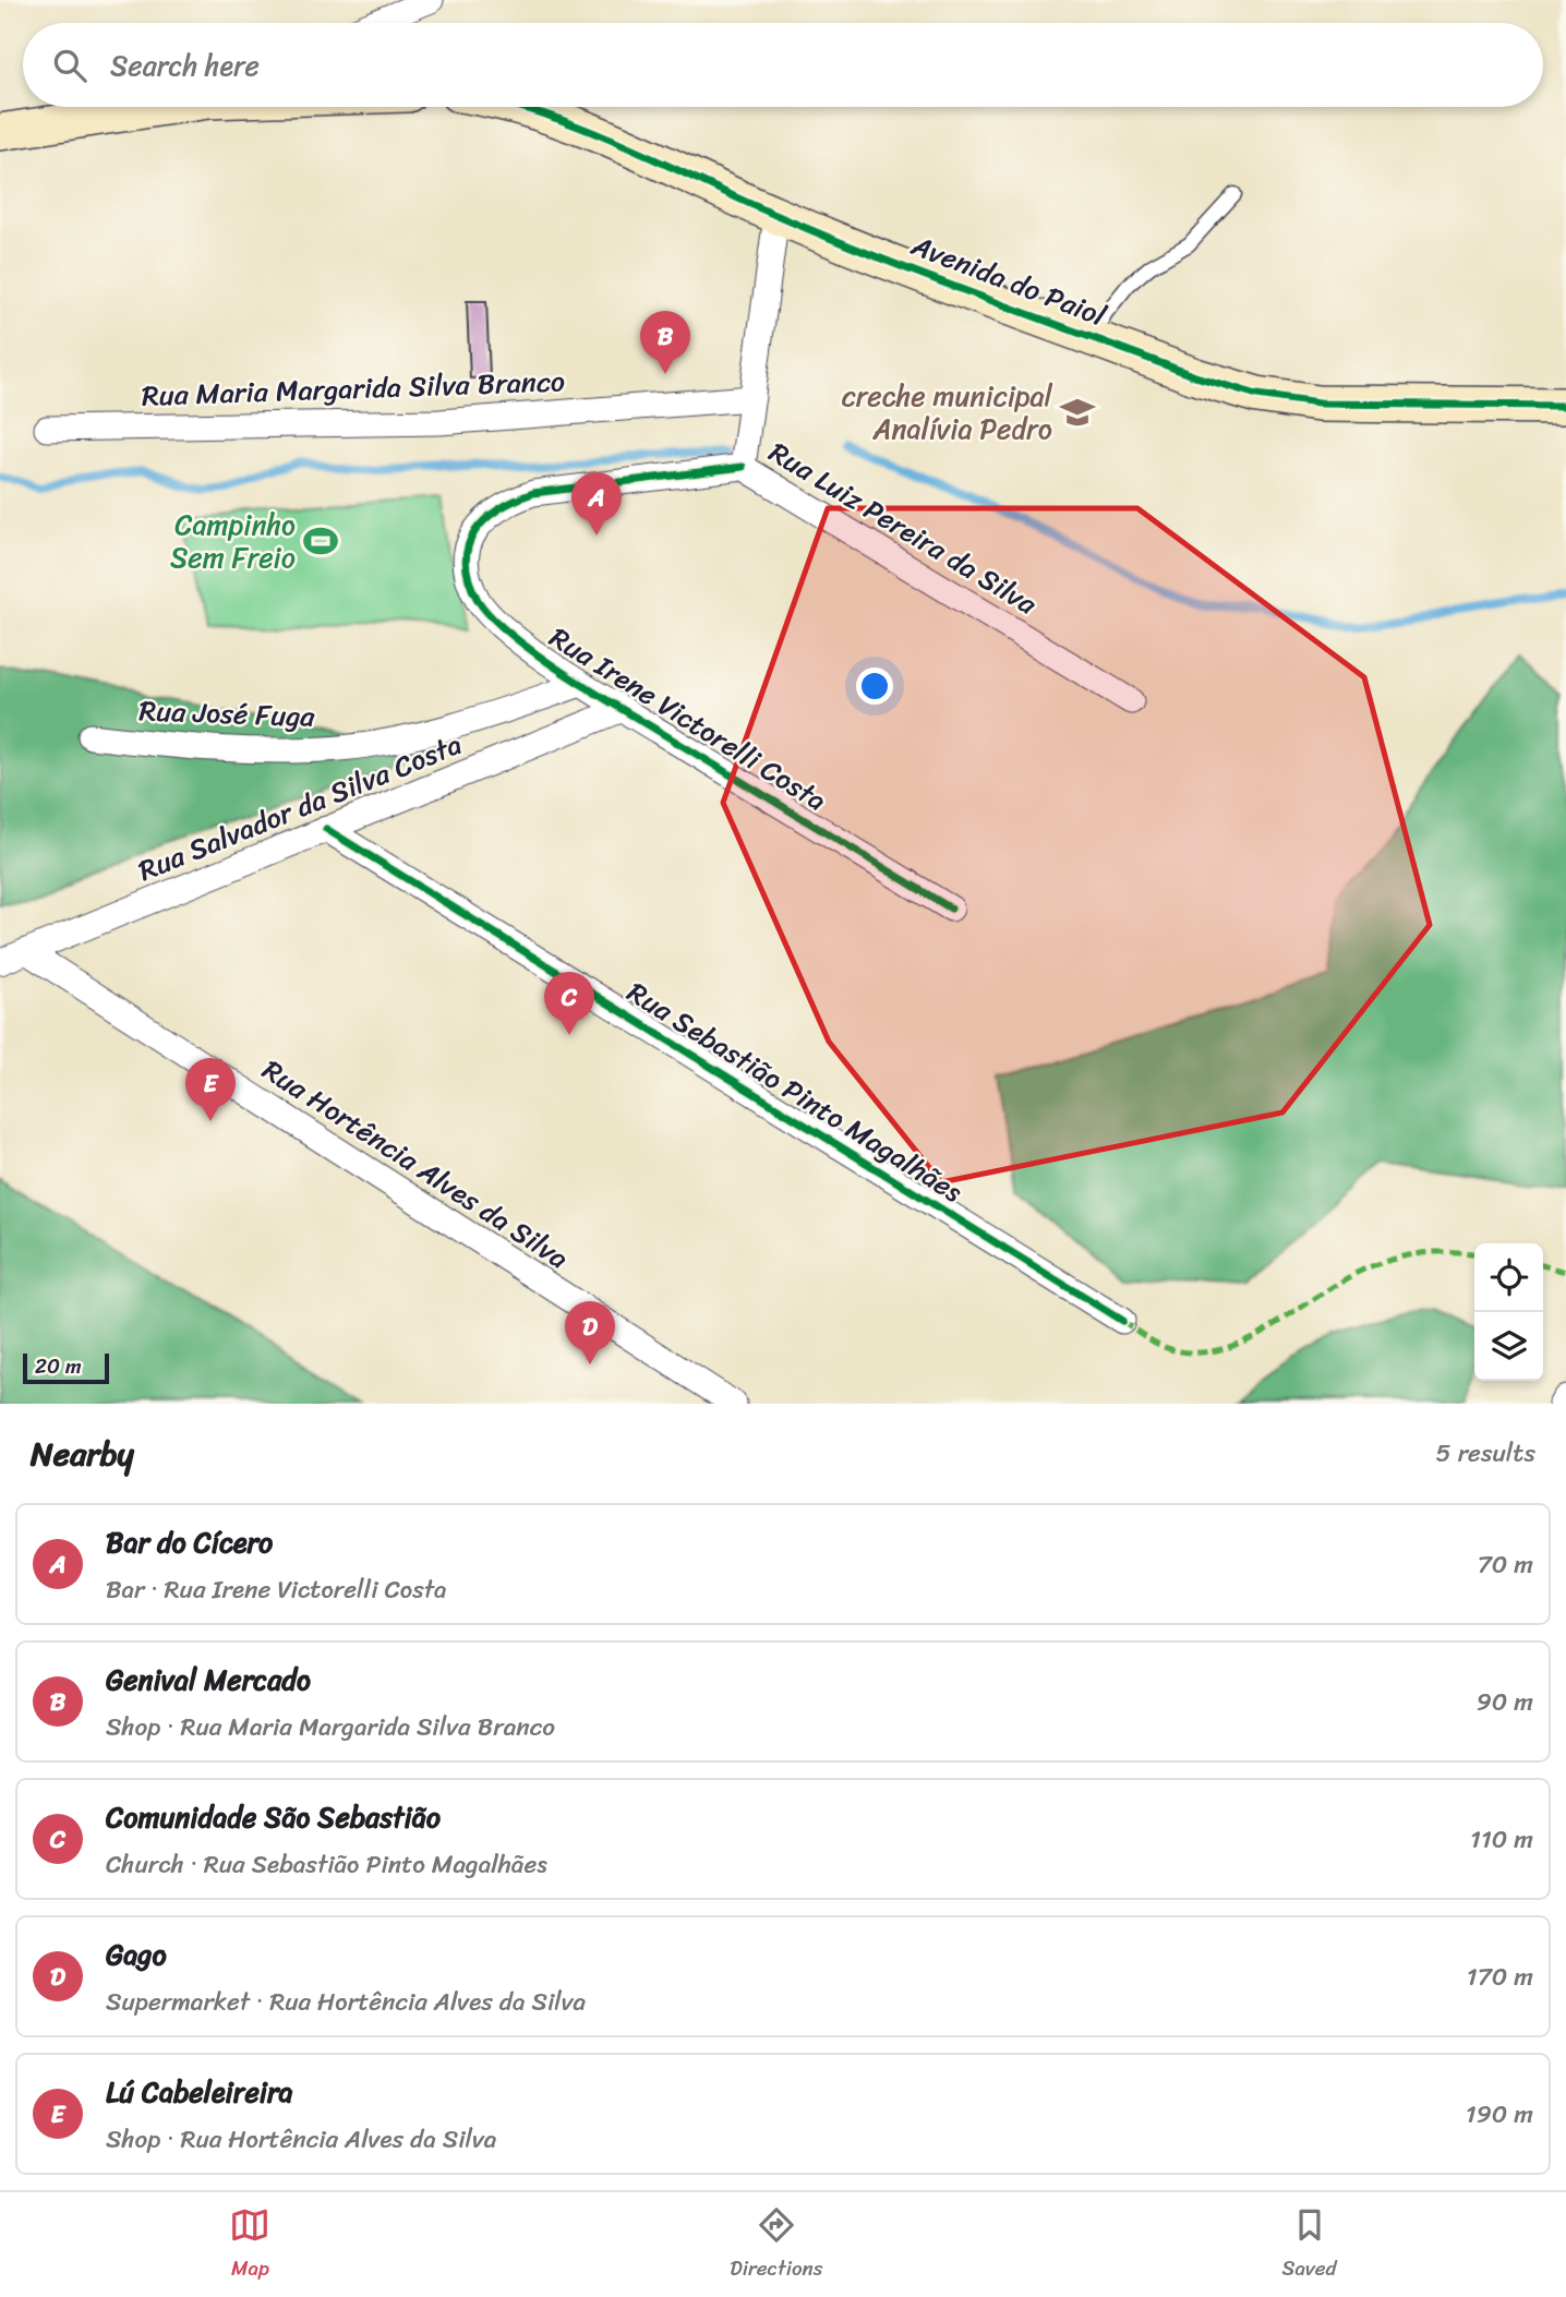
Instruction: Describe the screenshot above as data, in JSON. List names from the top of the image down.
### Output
{
  "streets": {
    "street": [
      "Avenida do Paiol",
      "Rua Maria Margarida Silva Branco",
      "Rua Luiz Pereira da Silva",
      "Rua José Fuga",
      "Rua Irene Victorelli Costa",
      "Rua Salvador da Silva Costa",
      "Rua Sebastião Pinto Magalhães",
      "Rua Hortência Alves da Silva"
    ]
  },
  "crossings": [
    ["Avenida do Paiol", "Rua Luiz Pereira da Silva"],
    ["Rua Maria Margarida Silva Branco", "Rua Luiz Pereira da Silva"],
    ["Rua Luiz Pereira da Silva", "Rua Irene Victorelli Costa"],
    ["Rua José Fuga", "Rua Irene Victorelli Costa"],
    ["Rua Irene Victorelli Costa", "Rua Salvador da Silva Costa"],
    ["Rua Salvador da Silva Costa", "Rua Sebastião Pinto Magalhães"],
    ["Rua Salvador da Silva Costa", "Rua Hortência Alves da Silva"]
  ],
  "places": {
    "school or university": ["creche municipal Analívia Pedro"],
    "sports": ["Campinho Sem Freio"]
  },
  "scale_bar": "20 m",
  "page": {
    "search": "Search here",
    "pins": [
      "B",
      "A",
      "C",
      "E",
      "D"
    ],
    "scale": "20 m",
    "heading": ["Nearby", "5 results"],
    "list": [
      {
        "mark": "A",
        "name": "Bar do Cícero",
        "note": "Bar · Rua Irene Victorelli Costa",
        "value": "70 m"
      },
      {
        "mark": "B",
        "name": "Genival Mercado",
        "note": "Shop · Rua Maria Margarida Silva Branco",
        "value": "90 m"
      },
      {
        "mark": "C",
        "name": "Comunidade São Sebastião",
        "note": "Church · Rua Sebastião Pinto Magalhães",
        "value": "110 m"
      },
      {
        "mark": "D",
        "name": "Gago",
        "note": "Supermarket · Rua Hortência Alves da Silva",
        "value": "170 m"
      },
      {
        "mark": "E",
        "name": "Lú Cabeleireira",
        "note": "Shop · Rua Hortência Alves da Silva",
        "value": "190 m"
      }
    ],
    "nav": ["Map", "Directions", "Saved"]
  }
}
